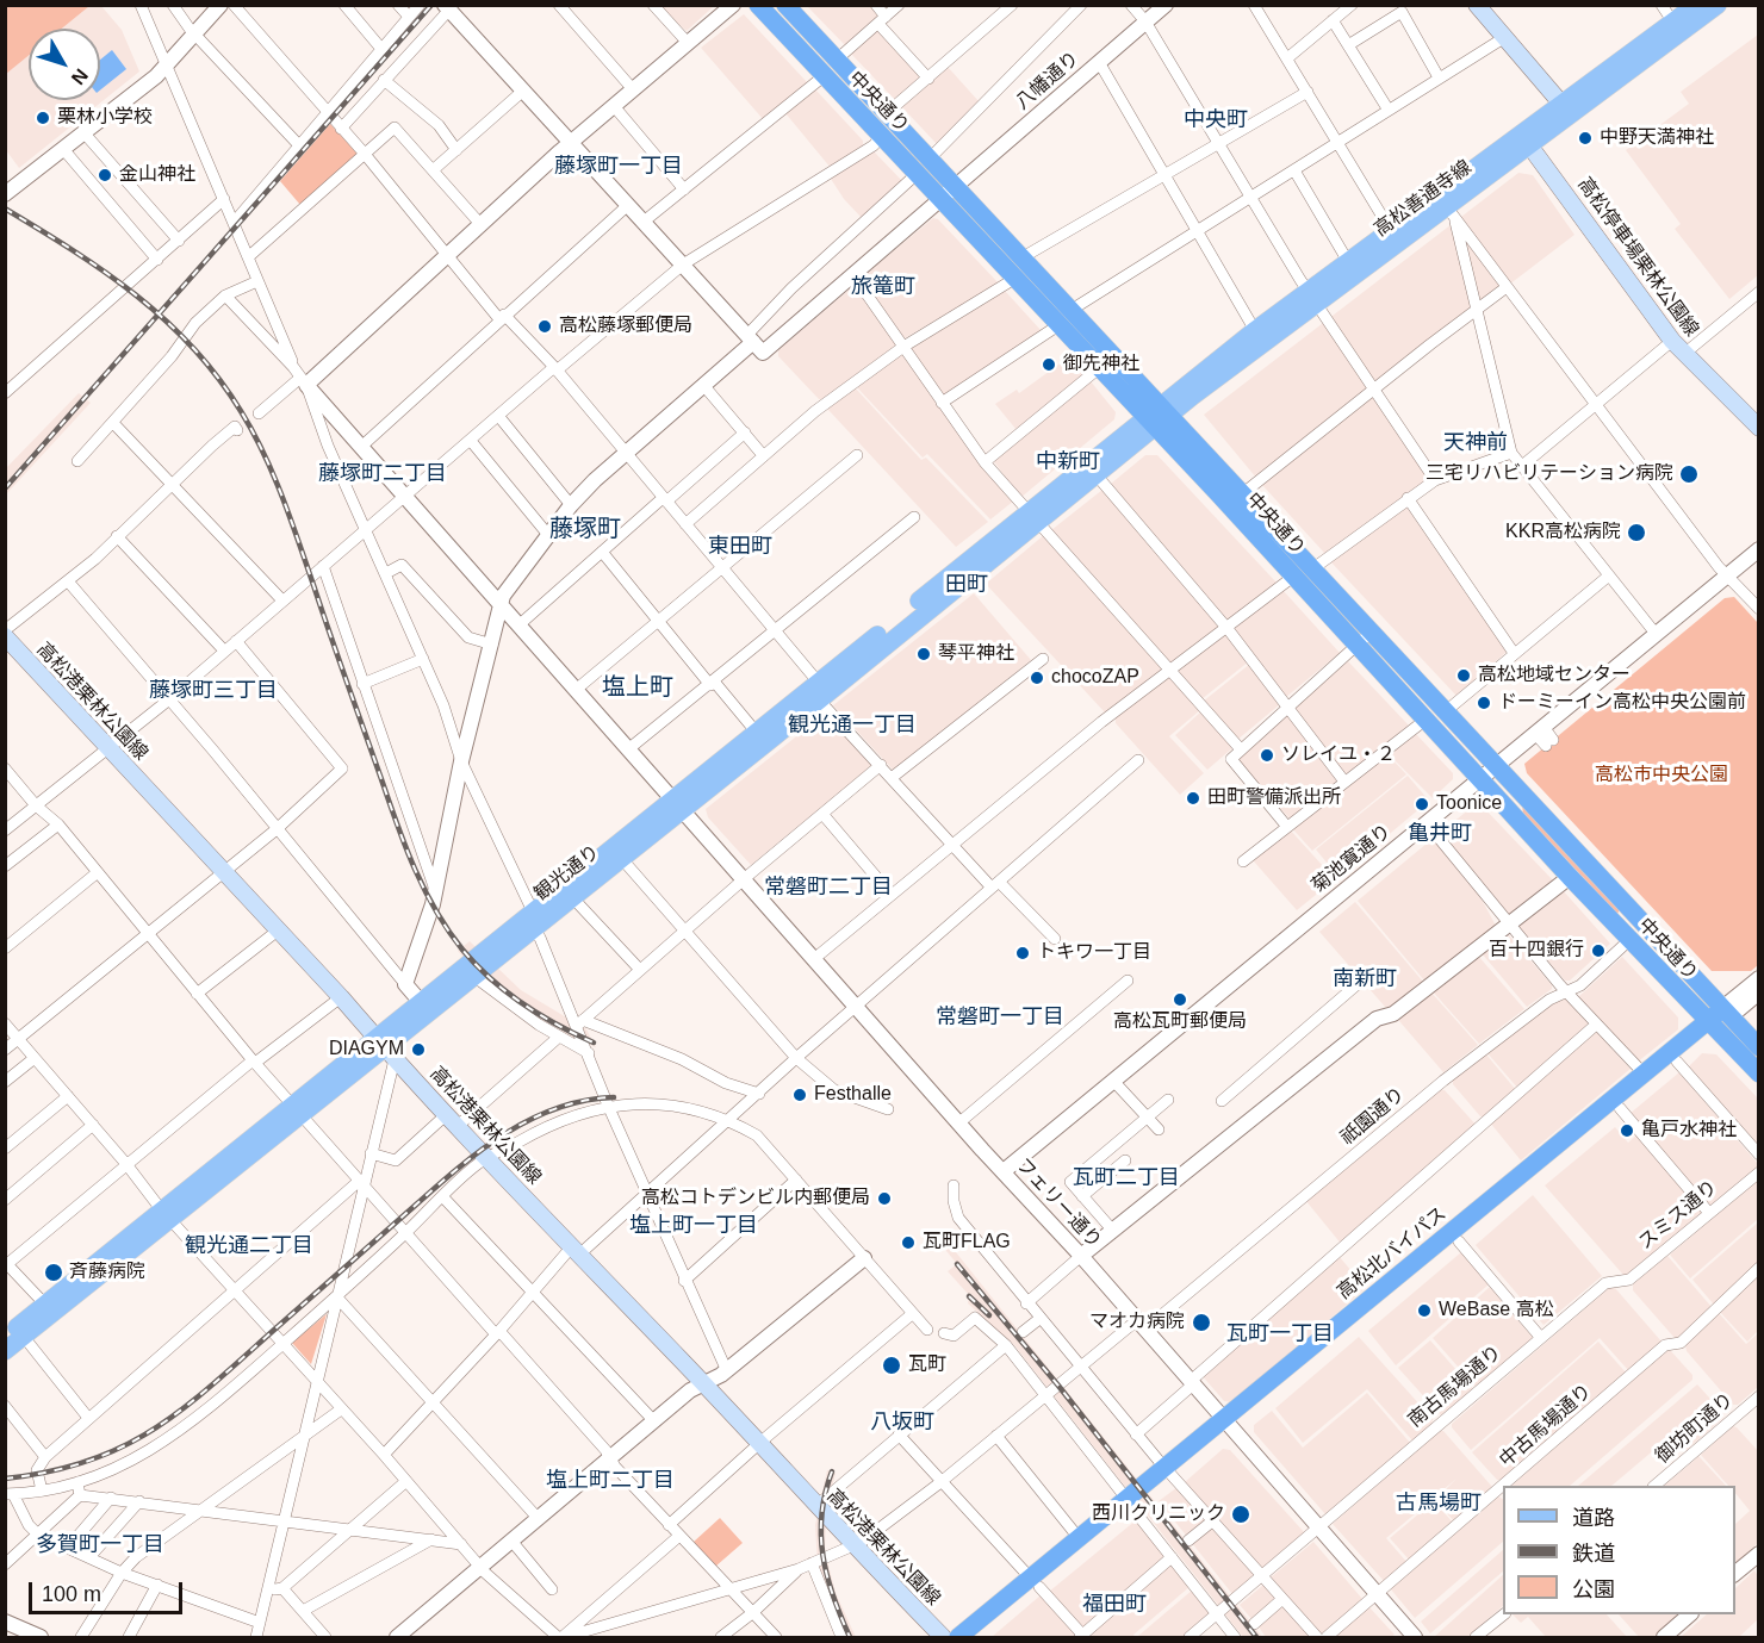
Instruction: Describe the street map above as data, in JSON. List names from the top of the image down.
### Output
{
  "streets": {
    "highway": ["中央通り", "高松北バイパス"],
    "main road": [
      "高松善通寺線",
      "高松停車場栗林公園線",
      "高松港栗林公園線",
      "観光通り"
    ],
    "street": [
      "八幡通り",
      "菊池寛通り",
      "祇園通り",
      "フェリー通り",
      "スミス通り",
      "南古馬場通り",
      "中古馬場通り",
      "御坊町通り"
    ]
  },
  "crossings": [
    ["八幡通り", "中央通り"],
    ["中央通り", "高松善通寺線"],
    ["中央通り", "菊池寛通り"],
    ["中央通り", "観光通り"],
    ["中央通り", "祇園通り"],
    ["中央通り", "高松北バイパス"],
    ["高松善通寺線", "高松停車場栗林公園線"],
    ["高松善通寺線", "観光通り"],
    ["高松港栗林公園線", "観光通り"],
    ["高松港栗林公園線", "祇園通り"],
    ["菊池寛通り", "フェリー通り"],
    ["観光通り", "フェリー通り"],
    ["祇園通り", "フェリー通り"],
    ["フェリー通り", "高松北バイパス"],
    ["フェリー通り", "南古馬場通り"],
    ["フェリー通り", "中古馬場通り"],
    ["スミス通り", "南古馬場通り"]
  ],
  "districts": [
    "中央町",
    "藤塚町一丁目",
    "旅篭町",
    "天神前",
    "中新町",
    "藤塚町二丁目",
    "藤塚町",
    "東田町",
    "田町",
    "塩上町",
    "藤塚町三丁目",
    "観光通一丁目",
    "亀井町",
    "常磐町二丁目",
    "南新町",
    "常磐町一丁目",
    "瓦町二丁目",
    "塩上町一丁目",
    "観光通二丁目",
    "瓦町一丁目",
    "八坂町",
    "塩上町二丁目",
    "古馬場町",
    "多賀町一丁目",
    "福田町"
  ],
  "parks": ["高松市中央公園"],
  "places": [
    "栗林小学校",
    "中野天満神社",
    "金山神社",
    "高松藤塚郵便局",
    "御先神社",
    "三宅リハビリテーション病院",
    "KKR高松病院",
    "琴平神社",
    "高松地域センター",
    "chocoZAP",
    "ドーミーイン高松中央公園前",
    "ソレイユ・２",
    "田町警備派出所",
    "Toonice",
    "百十四銀行",
    "トキワ一丁目",
    "高松瓦町郵便局",
    "DIAGYM",
    "Festhalle",
    "亀戸水神社",
    "高松コトデンビル内郵便局",
    "瓦町FLAG",
    "斉藤病院",
    "WeBase 高松",
    "マオカ病院",
    "瓦町",
    "西川クリニック"
  ],
  "legend": ["道路", "鉄道", "公園"],
  "scale_bar": "100 m",
  "north": "bottom right"
}
